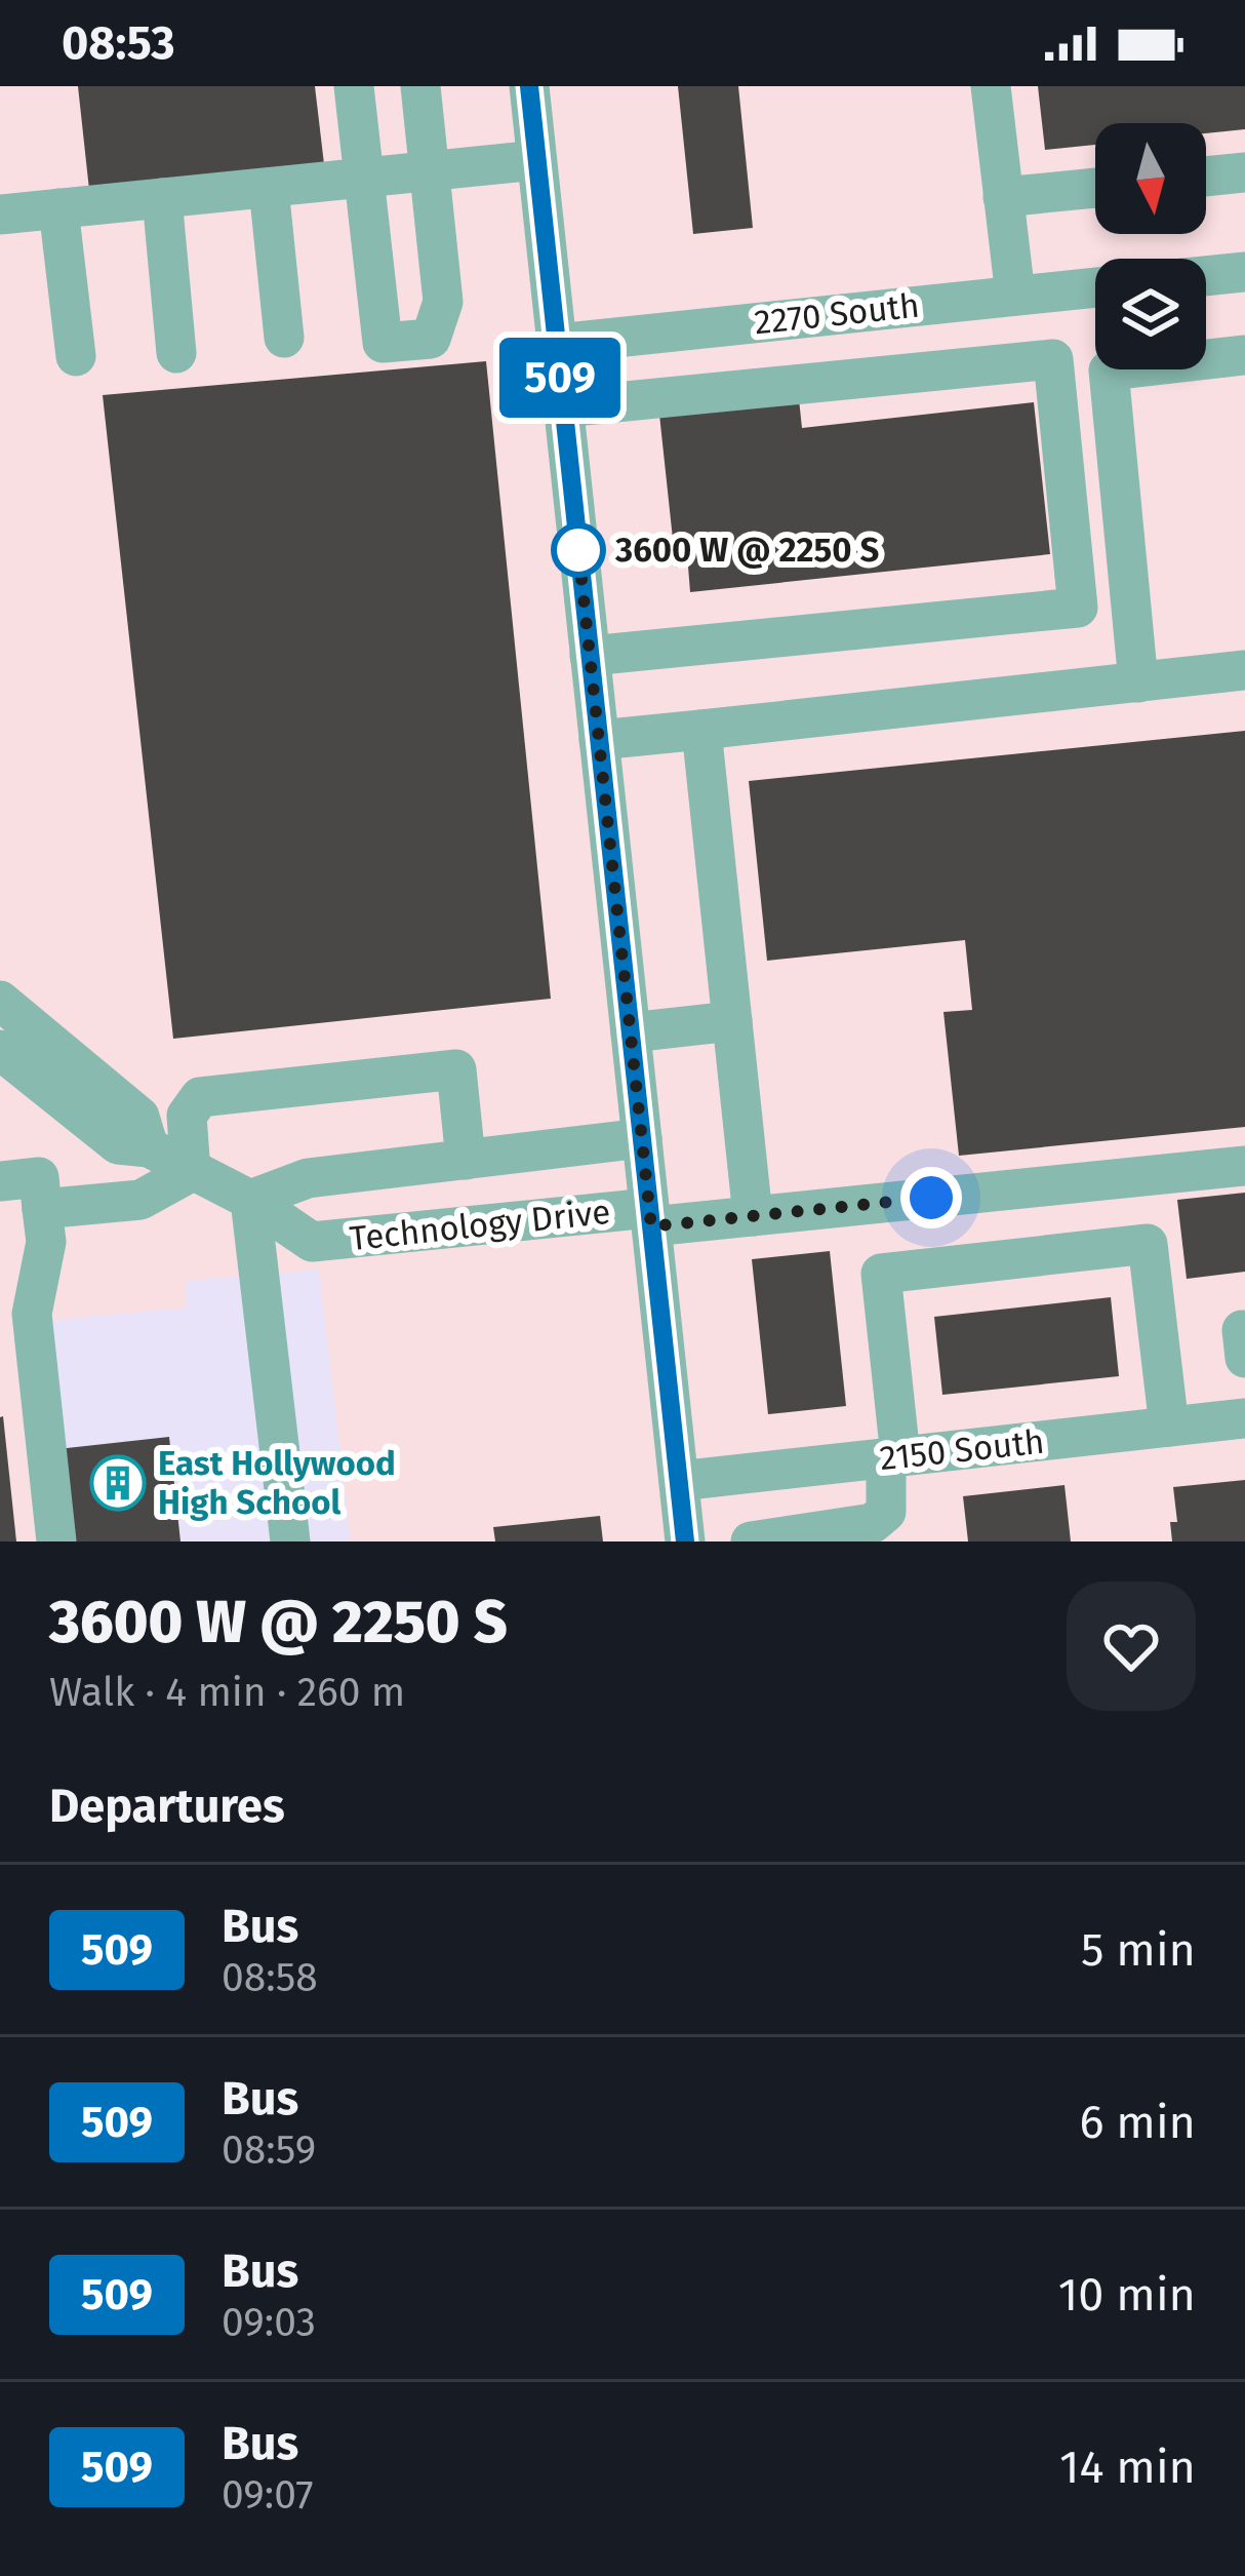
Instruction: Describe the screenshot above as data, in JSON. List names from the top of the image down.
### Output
{
  "streets": {
    "street": ["2270 South", "Technology Drive", "2150 South"]
  },
  "places": {
    "other": ["3600 W @ 2250 S"],
    "building": ["East Hollywood High School"]
  },
  "lines": ["bus line 509"],
  "north": "bottom",
  "page": {
    "status": "08:53",
    "on_map": "509",
    "heading": [
      ["3600 W @ 2250 S", "Walk · 4 min · 260 m"],
      "Departures"
    ],
    "list": [
      {
        "mark": "509",
        "name": "Bus",
        "note": "08:58",
        "value": "5 min"
      },
      {
        "mark": "509",
        "name": "Bus",
        "note": "08:59",
        "value": "6 min"
      },
      {
        "mark": "509",
        "name": "Bus",
        "note": "09:03",
        "value": "10 min"
      },
      {
        "mark": "509",
        "name": "Bus",
        "note": "09:07",
        "value": "14 min"
      }
    ]
  }
}
